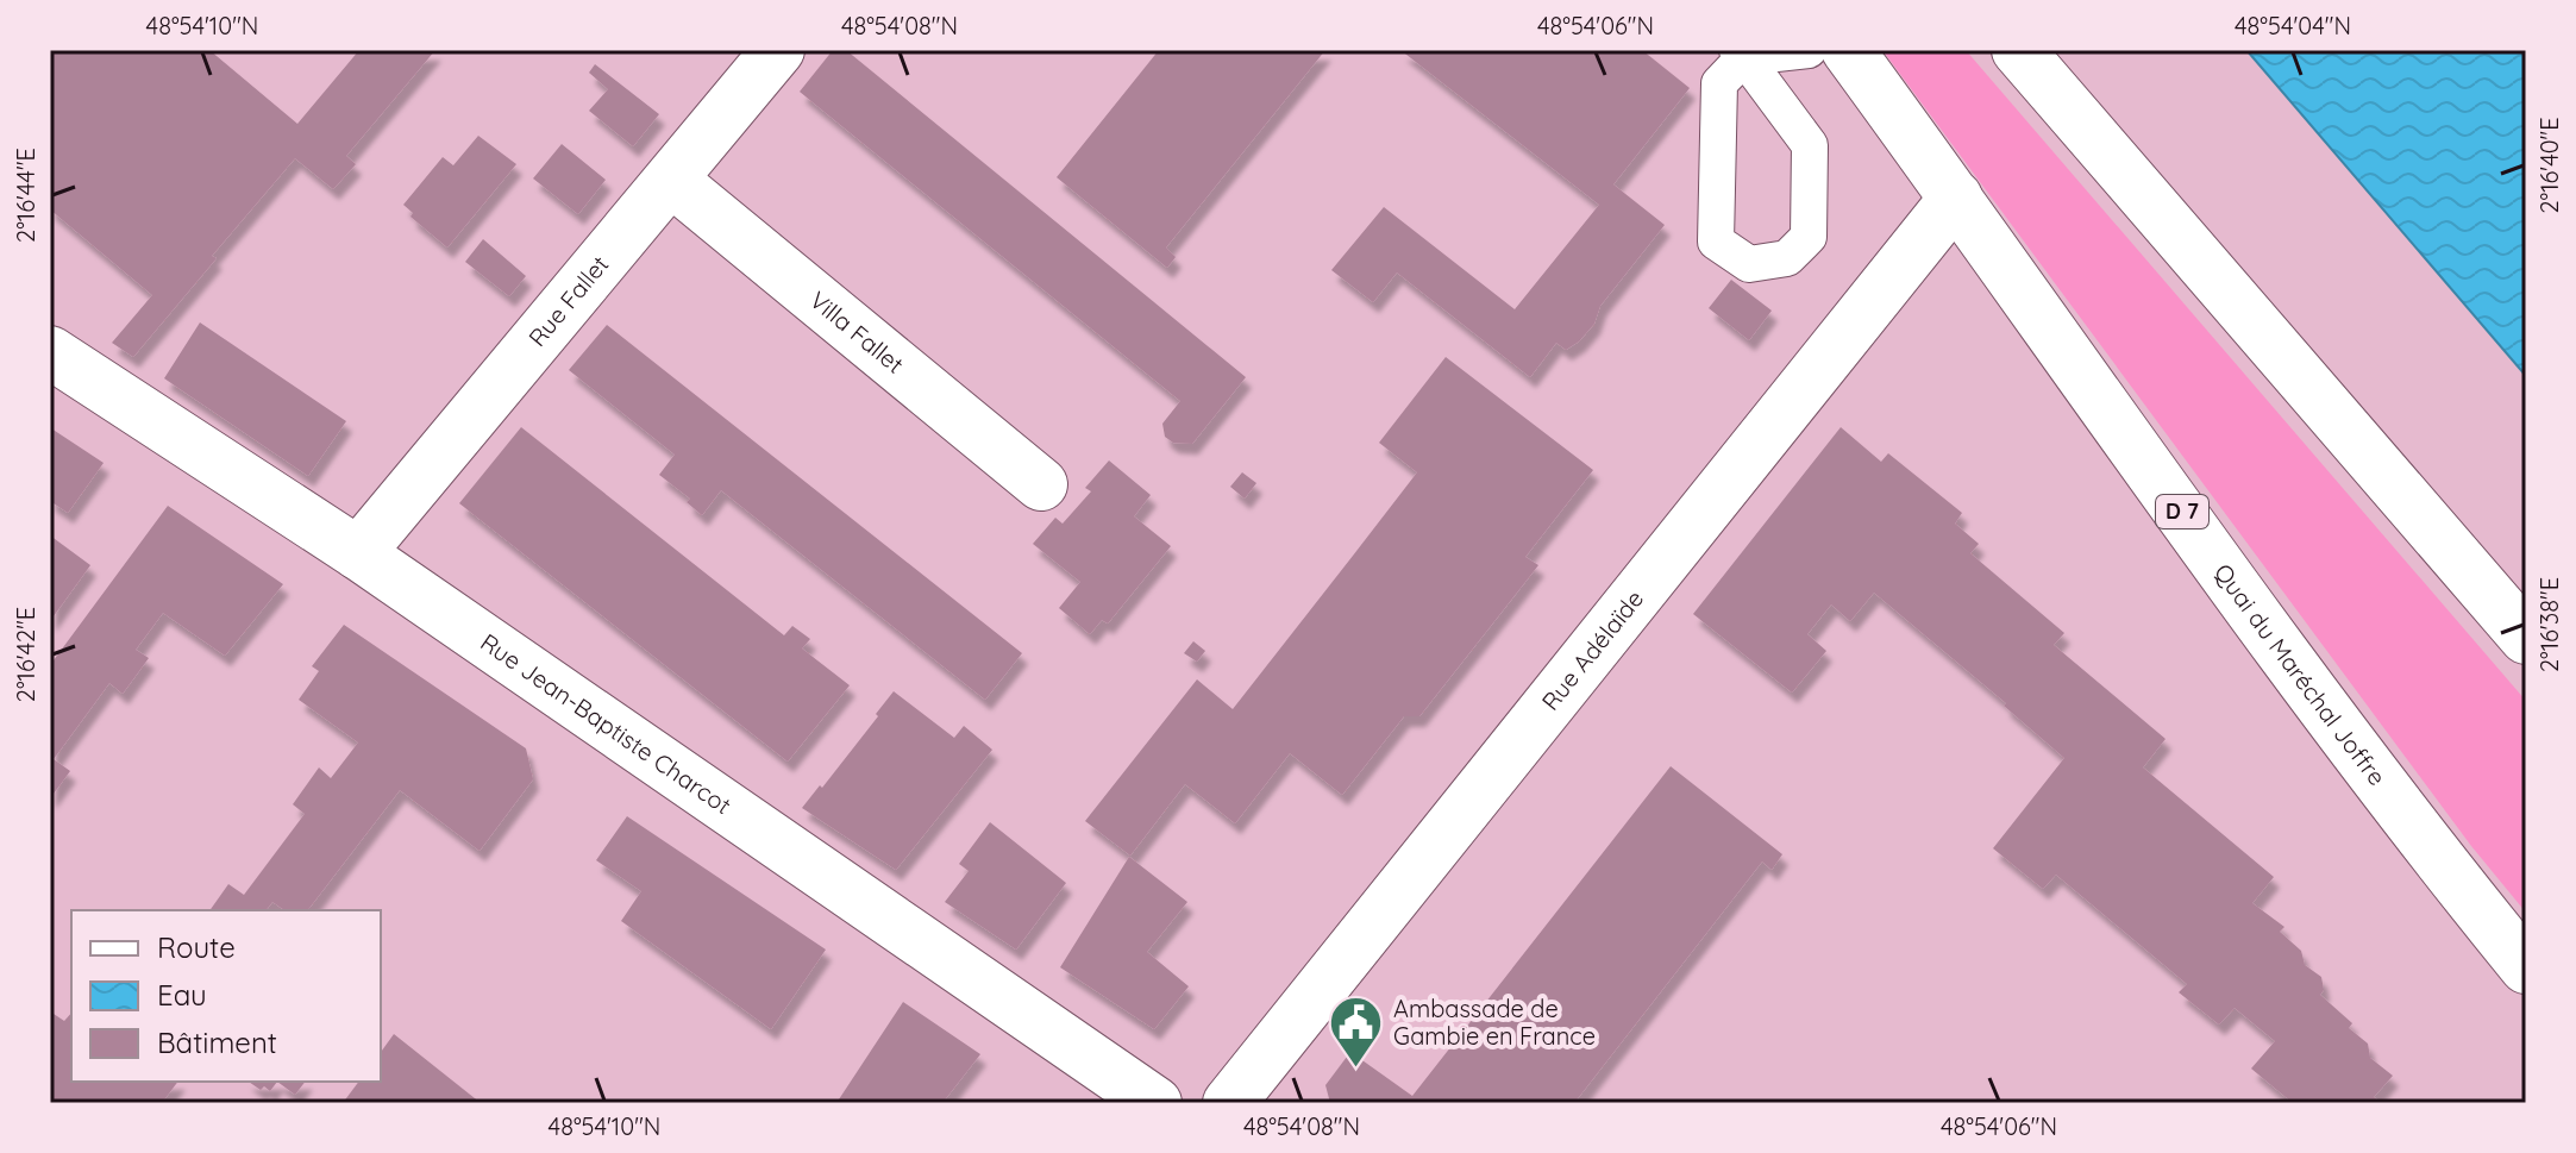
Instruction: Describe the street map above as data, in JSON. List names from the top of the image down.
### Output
{
  "streets": {
    "street": [
      "Rue Fallet",
      "Villa Fallet",
      "D 7",
      "Rue Adélaïde",
      "Quai du Maréchal Joffre",
      "Rue Jean-Baptiste Charcot"
    ]
  },
  "crossings": [
    ["Rue Fallet", "Villa Fallet"],
    ["Rue Fallet", "Rue Jean-Baptiste Charcot"],
    ["Rue Adélaïde", "Quai du Maréchal Joffre"]
  ],
  "places": {
    "public building": ["Ambassade de Gambie en France"]
  },
  "legend": ["Route", "Eau", "Bâtiment"],
  "coordinates": [
    "48°54'10\"N",
    "48°54'08\"N",
    "48°54'06\"N",
    "48°54'04\"N",
    "2°16'40\"E",
    "2°16'44\"E",
    "2°16'38\"E",
    "2°16'42\"E"
  ]
}
